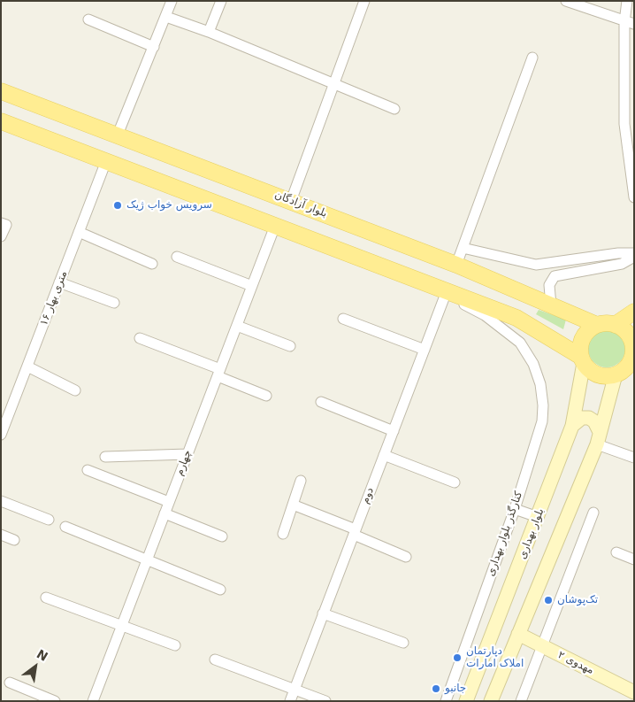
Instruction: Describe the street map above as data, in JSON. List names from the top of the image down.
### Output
{
  "streets": {
    "main road": ["بلوار آزادگان", "بلوار بهداری", "مهدوی ۲"],
    "street": [
      "۱۶ متری بهار",
      "چهارم",
      "دوم",
      "کنارگذر بلوار بهداری"
    ]
  },
  "crossings": [
    ["بلوار آزادگان", "بلوار بهداری"],
    ["دوم", "کنارگذر بلوار بهداری"]
  ],
  "places": [
    "سرویس خواب ژیک",
    "تک‌پوشان",
    "دپارتمان املاک امارات",
    "جانبو"
  ],
  "north": "top right"
}
